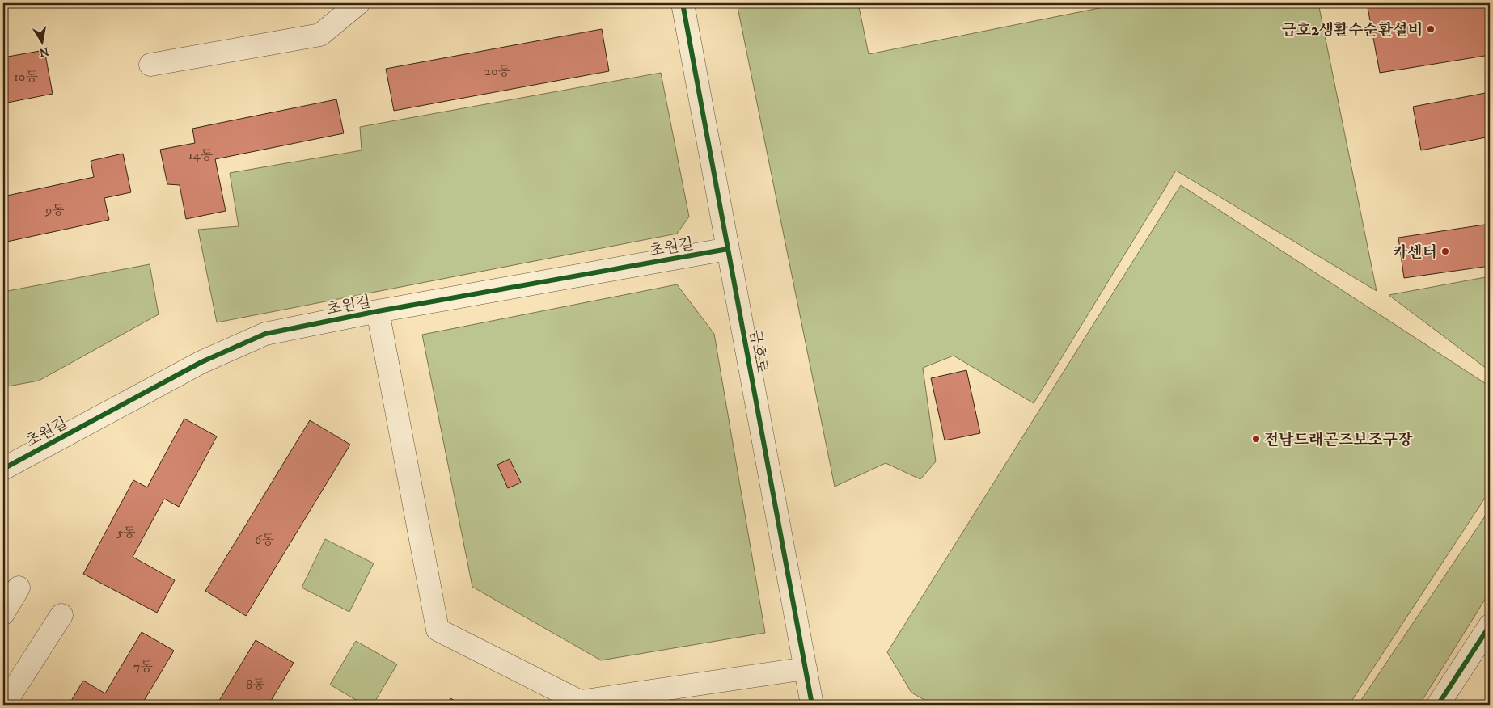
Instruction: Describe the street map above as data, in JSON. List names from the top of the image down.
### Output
{
  "streets": {
    "street": ["초원길", "금호로"]
  },
  "crossings": [
    ["초원길", "금호로"]
  ],
  "places": ["금호2생활수순환설비", "카센터", "전남드래곤즈보조구장"],
  "house_numbers": [
    "20동",
    "10동",
    "14동",
    "9동",
    "5동",
    "6동",
    "7동",
    "8동"
  ],
  "north": "bottom"
}
